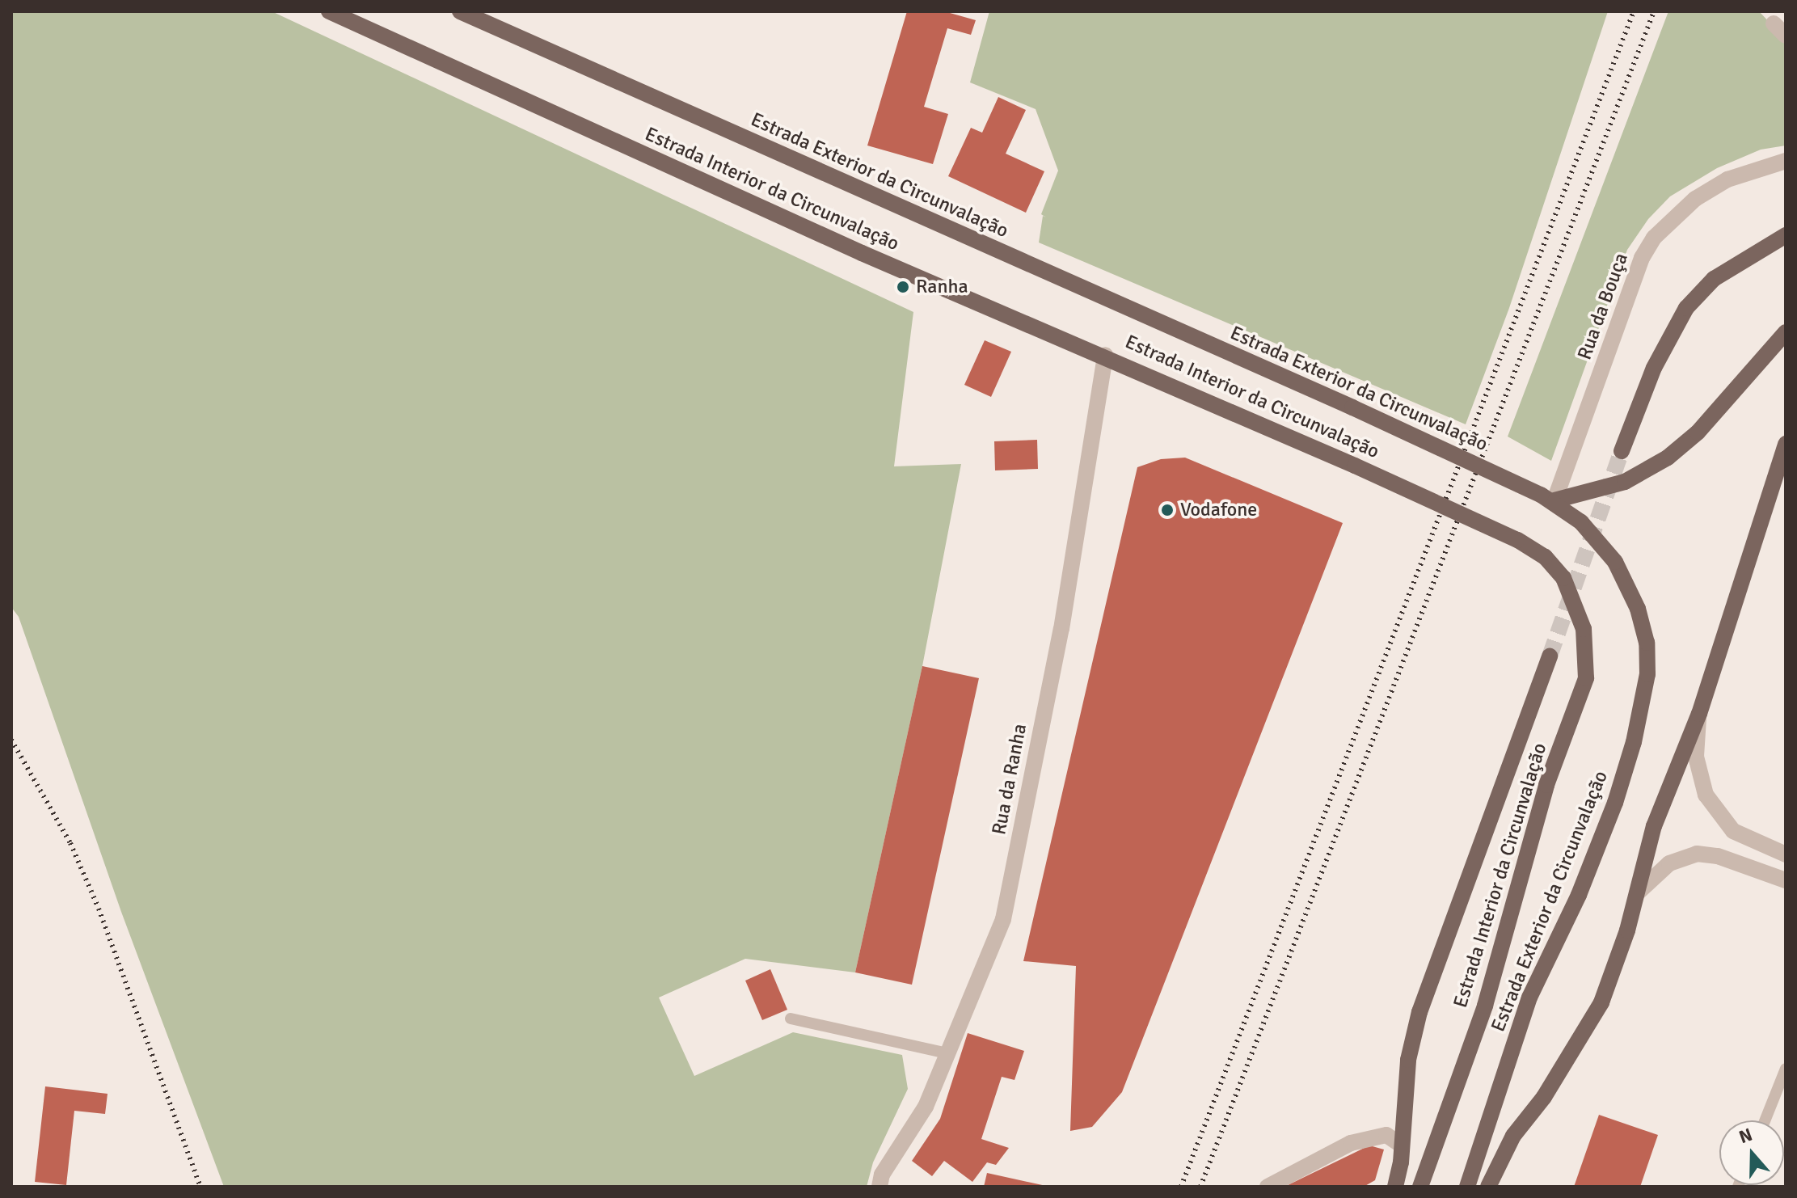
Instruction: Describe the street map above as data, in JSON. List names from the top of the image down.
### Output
{
  "streets": {
    "main road": ["Estrada Exterior da Circunvalação", "Estrada Interior da Circunvalação"],
    "street": ["Rua da Bouça", "Rua da Ranha"]
  },
  "crossings": [
    ["Estrada Exterior da Circunvalação", "Rua da Bouça"],
    ["Estrada Interior da Circunvalação", "Rua da Ranha"]
  ],
  "places": ["Ranha", "Vodafone"],
  "north": "top"
}
